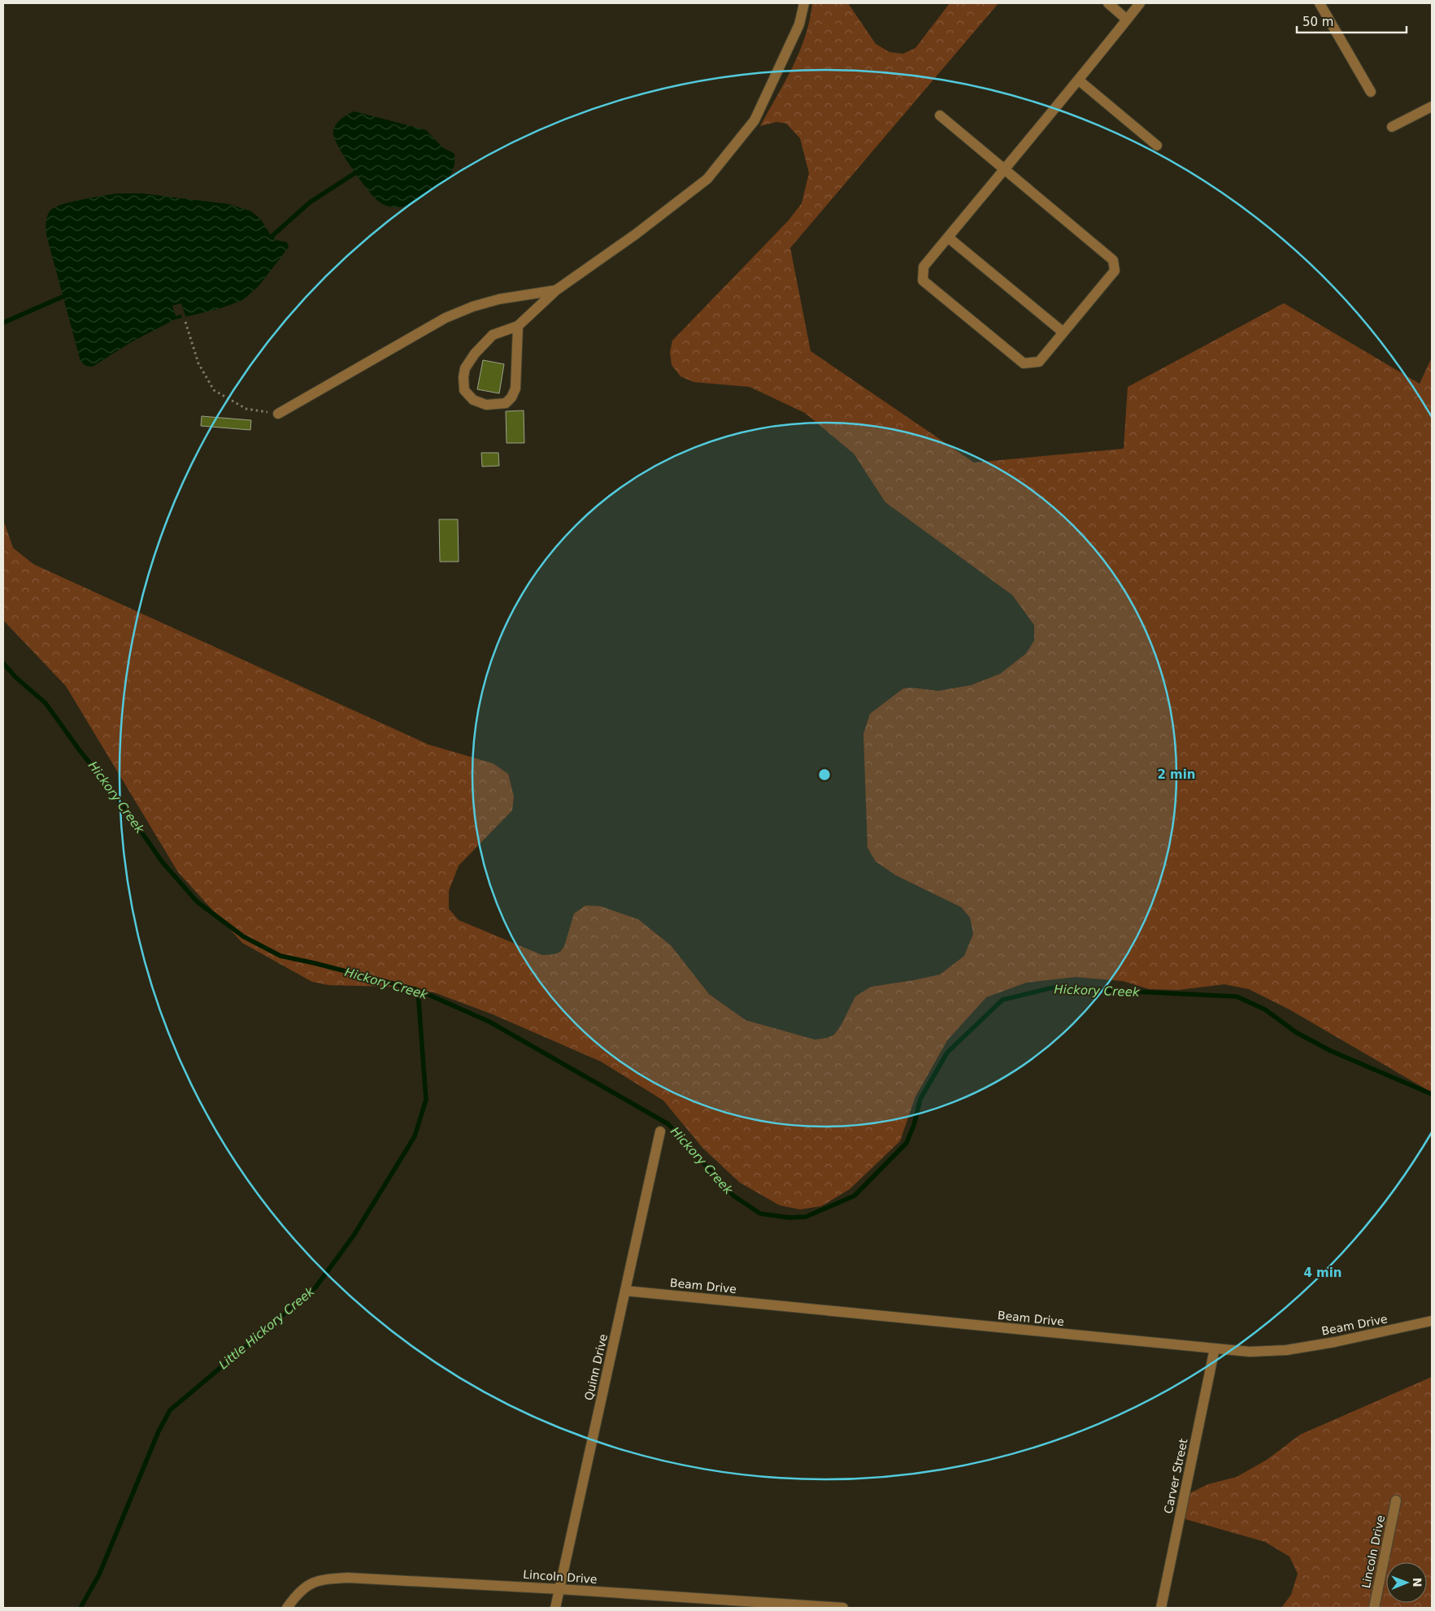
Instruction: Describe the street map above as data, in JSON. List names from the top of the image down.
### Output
{
  "streets": {
    "street": [
      "Beam Drive",
      "Quinn Drive",
      "Carver Street",
      "Lincoln Drive"
    ]
  },
  "crossings": [
    ["Beam Drive", "Quinn Drive"],
    ["Beam Drive", "Carver Street"],
    ["Quinn Drive", "Lincoln Drive"]
  ],
  "water": ["Hickory Creek", "Little Hickory Creek"],
  "scale_bar": "50 m",
  "north": "right",
  "rings": ["2 min", "4 min"]
}
